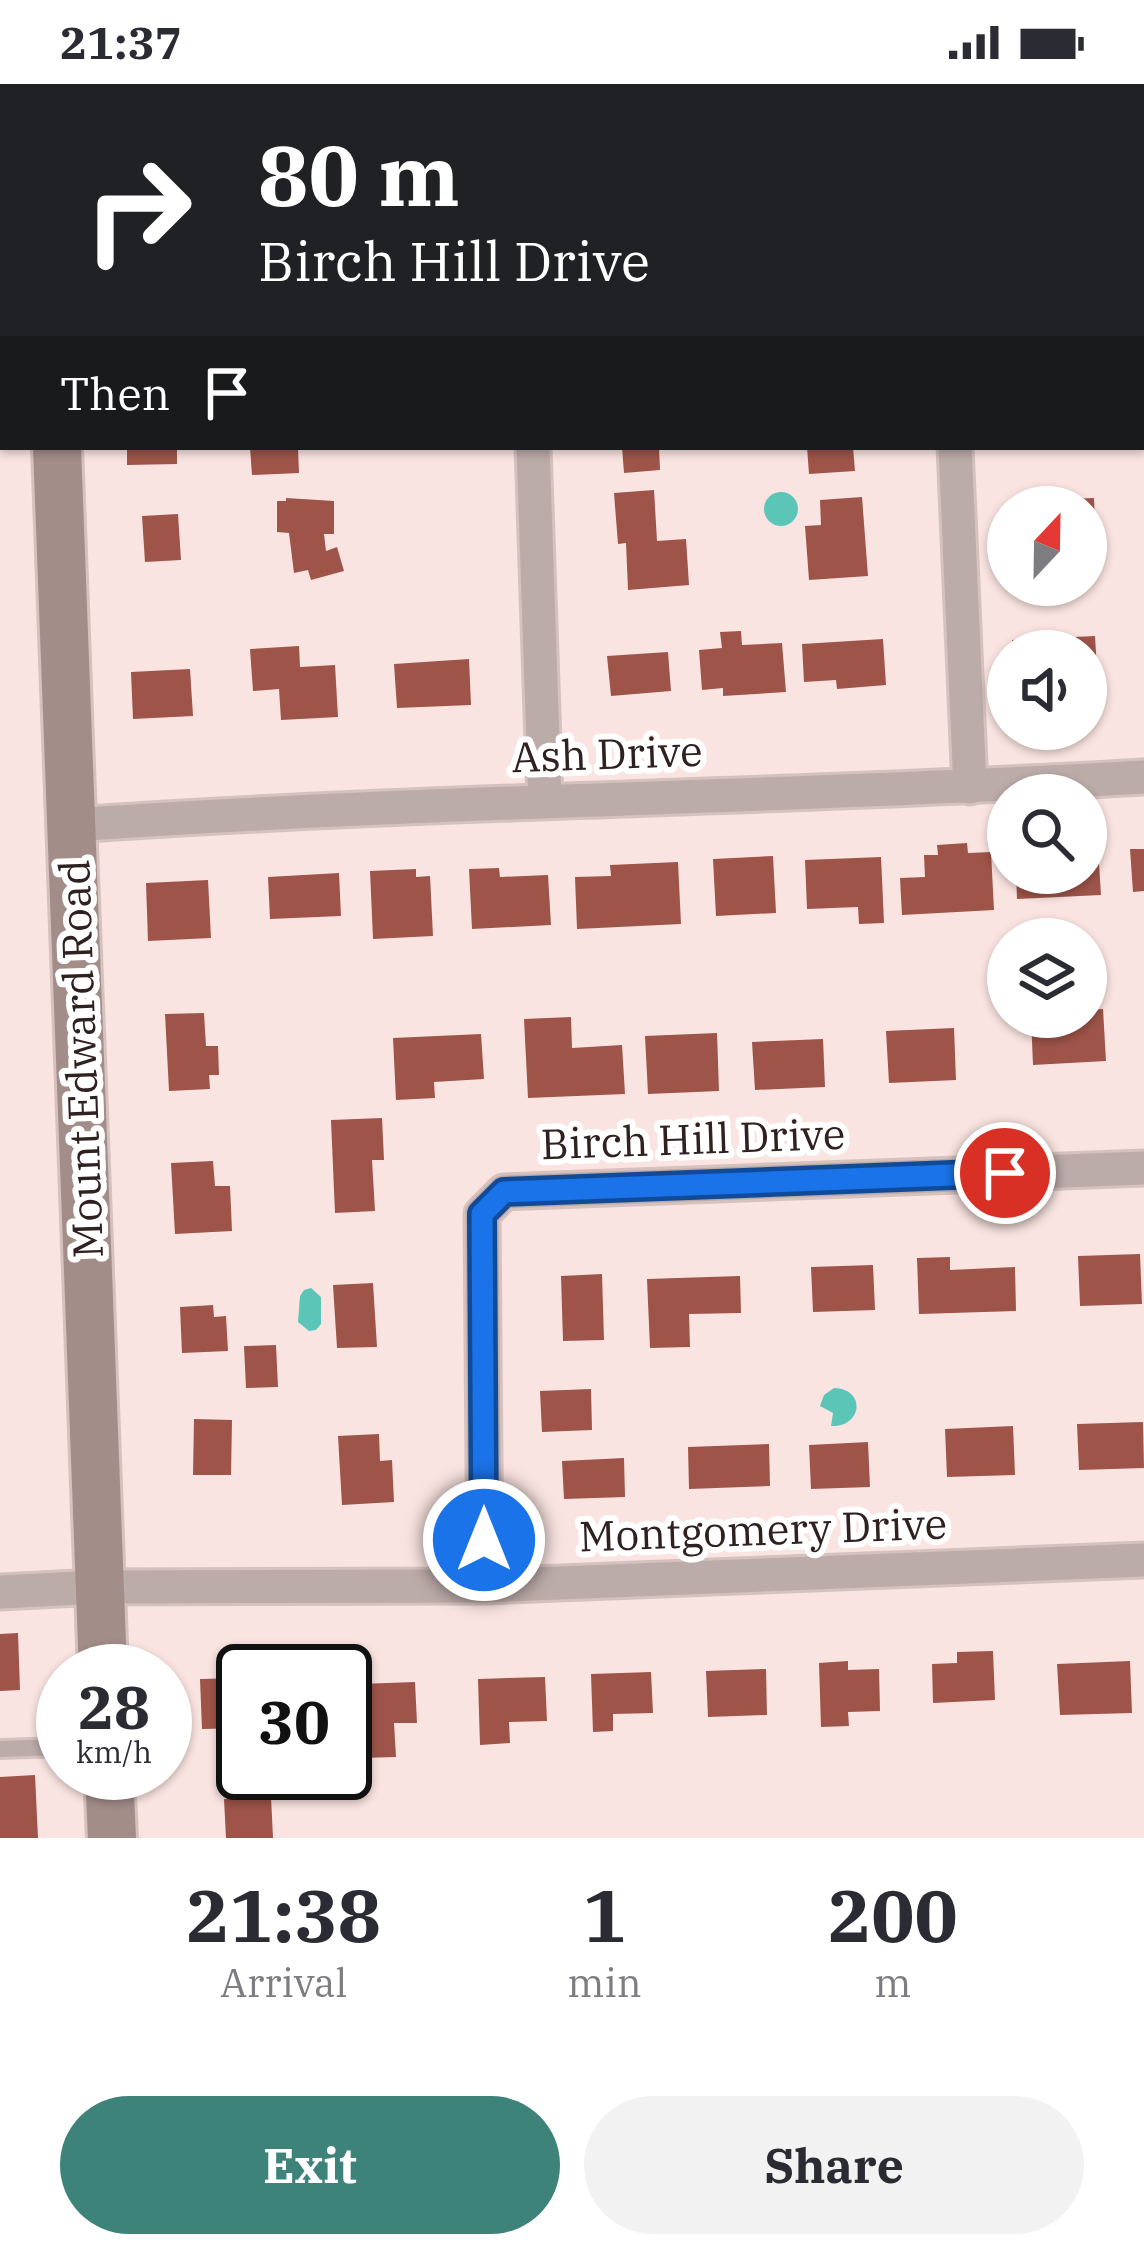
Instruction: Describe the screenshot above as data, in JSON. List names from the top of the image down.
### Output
{
  "streets": {
    "street": [
      "Ash Drive",
      "Mount Edward Road",
      "Birch Hill Drive",
      "Montgomery Drive"
    ]
  },
  "crossings": [
    ["Ash Drive", "Mount Edward Road"],
    ["Mount Edward Road", "Montgomery Drive"],
    ["Birch Hill Drive", "Montgomery Drive"]
  ],
  "north": "top",
  "page": {
    "status": "21:37",
    "turn": ["80 m", "Birch Hill Drive"],
    "then": "Then",
    "speed": "28 km/h",
    "limit": "30",
    "eta": [
      "21:38",
      "Arrival",
      "1",
      "min",
      "200",
      "m"
    ],
    "buttons": ["Exit", "Share"]
  }
}
